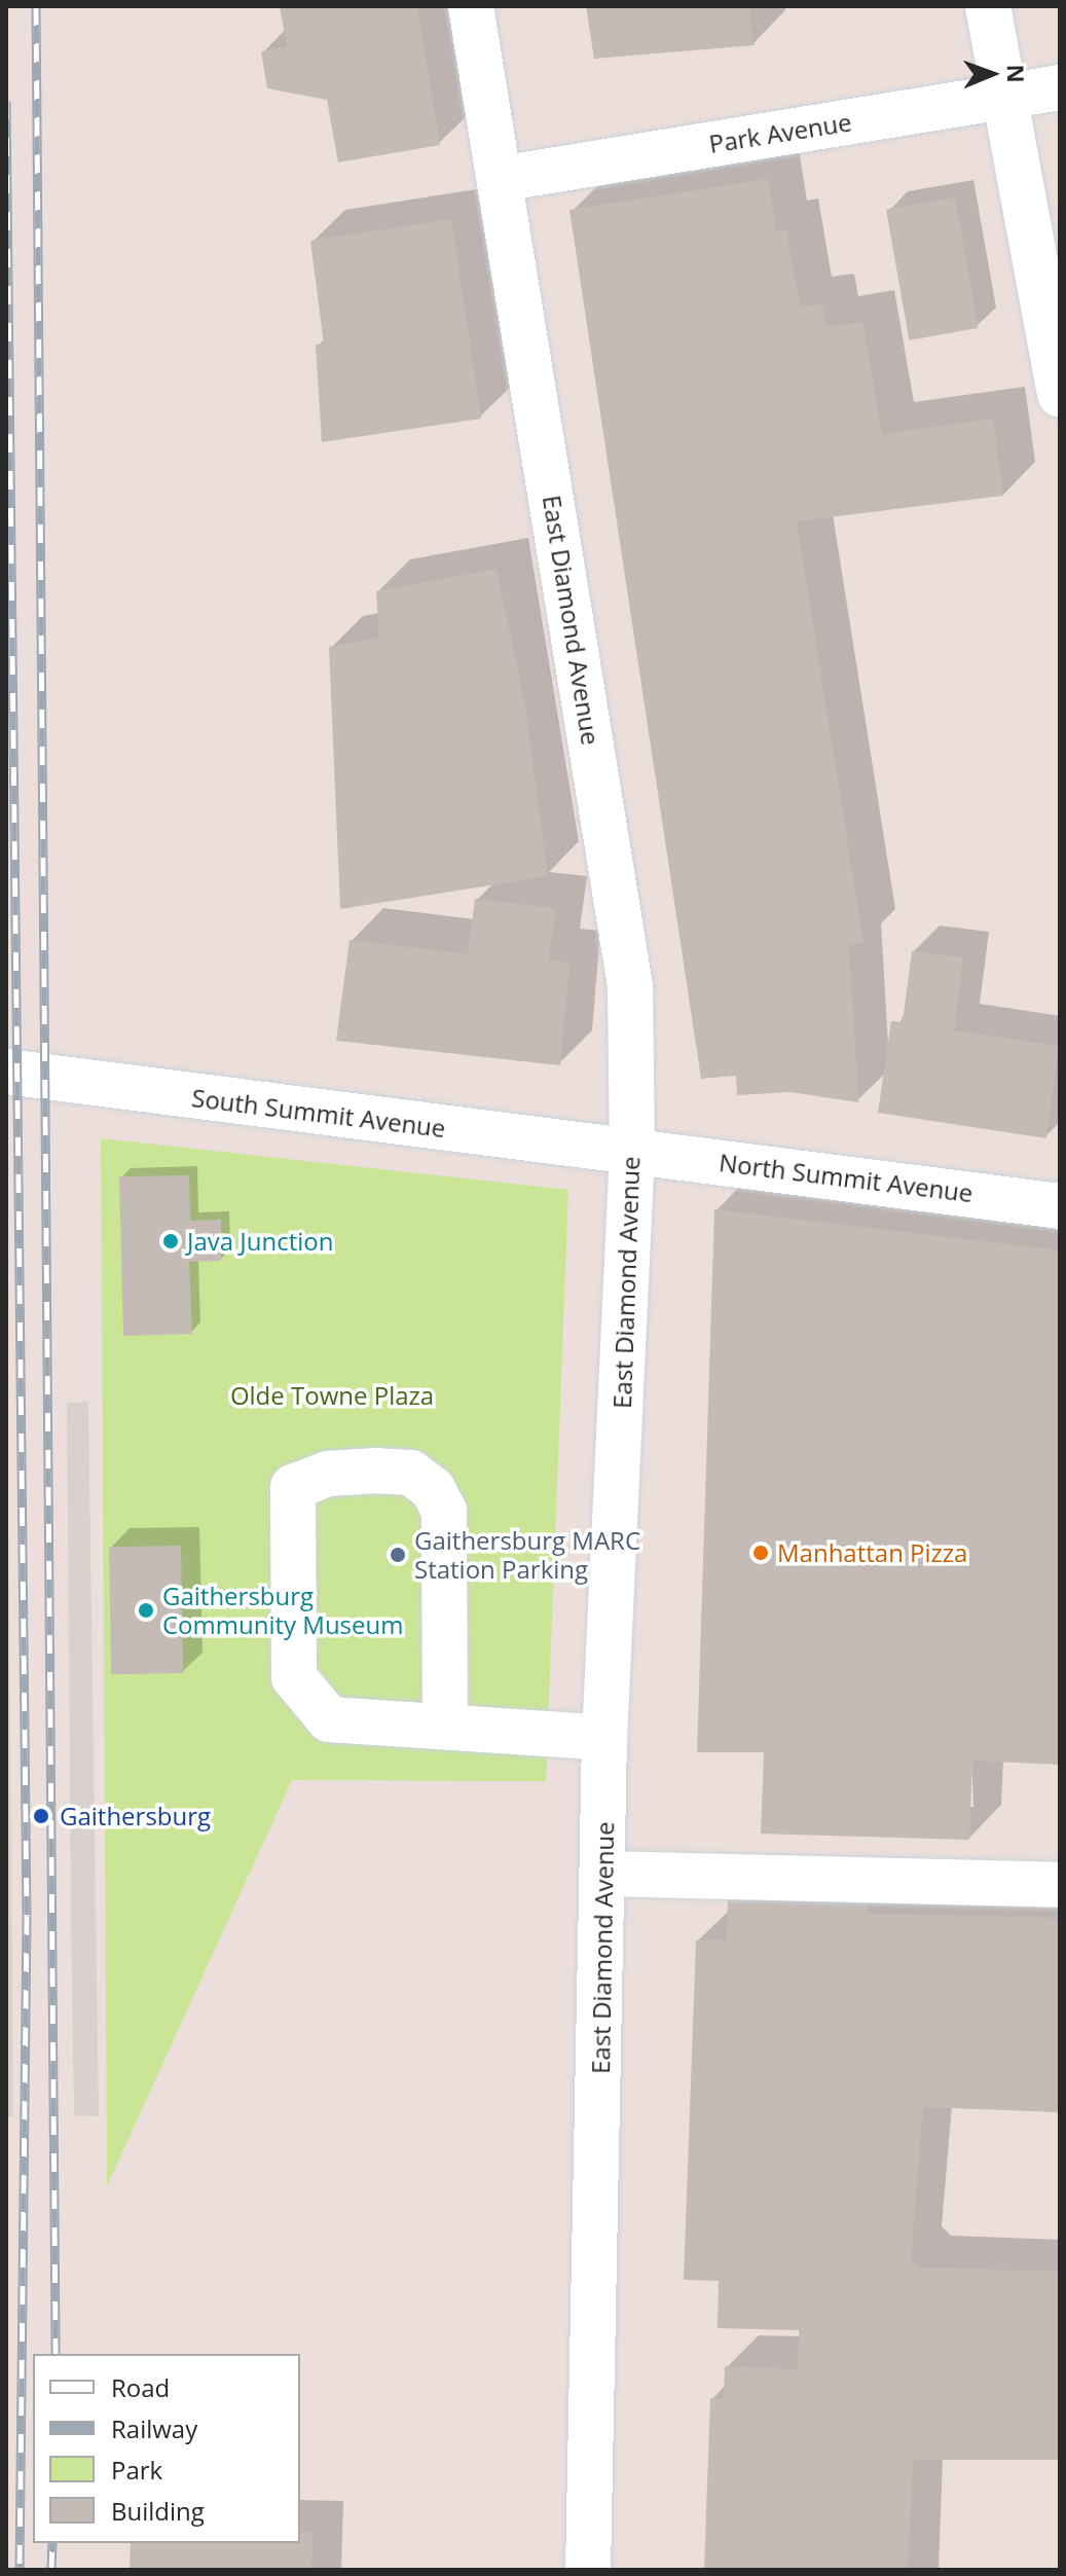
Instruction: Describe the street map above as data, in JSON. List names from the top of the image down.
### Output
{
  "streets": {
    "street": [
      "Park Avenue",
      "East Diamond Avenue",
      "South Summit Avenue",
      "North Summit Avenue"
    ]
  },
  "crossings": [
    ["Park Avenue", "East Diamond Avenue"],
    ["East Diamond Avenue", "South Summit Avenue"],
    ["East Diamond Avenue", "North Summit Avenue"],
    ["South Summit Avenue", "North Summit Avenue"]
  ],
  "parks": ["Olde Towne Plaza"],
  "places": [
    "Java Junction",
    "Manhattan Pizza",
    "Gaithersburg MARC Station Parking",
    "Gaithersburg Community Museum",
    "Gaithersburg"
  ],
  "legend": [
    "Road",
    "Railway",
    "Park",
    "Building"
  ],
  "north": "right"
}
